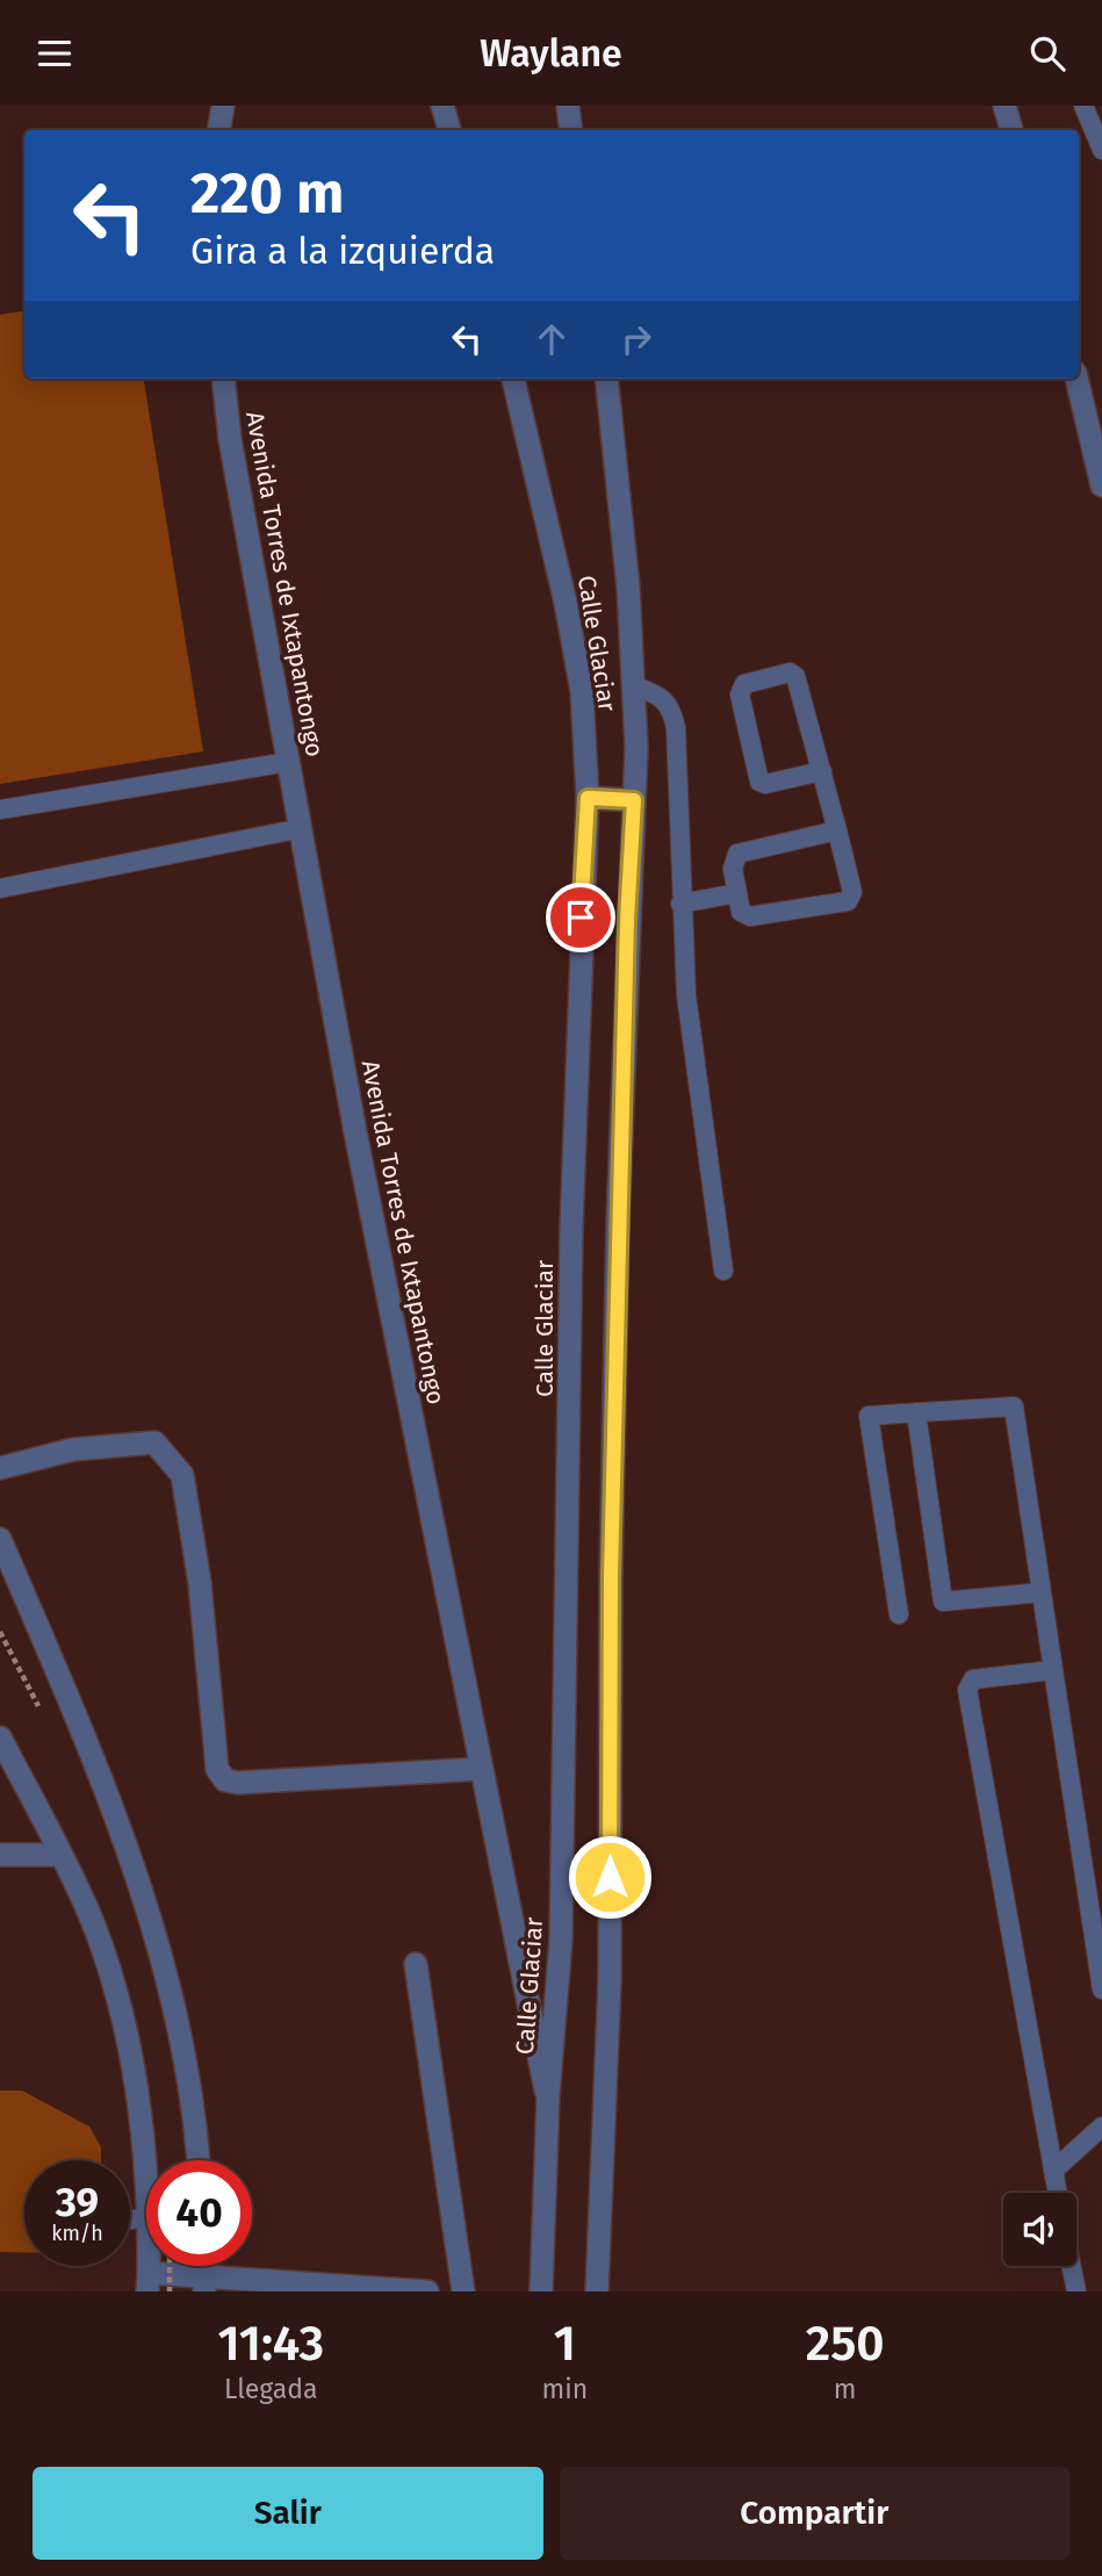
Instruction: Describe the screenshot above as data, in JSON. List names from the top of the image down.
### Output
{
  "streets": {
    "street": ["Avenida Torres de Ixtapantongo", "Calle Glaciar"]
  },
  "crossings": [
    ["Avenida Torres de Ixtapantongo", "Calle Glaciar"]
  ],
  "page": {
    "header": "Waylane",
    "turn": ["220 m", "Gira a la izquierda"],
    "speed": "39 km/h",
    "limit": "40",
    "eta": [
      "11:43",
      "Llegada",
      "1",
      "min",
      "250",
      "m"
    ],
    "buttons": ["Salir", "Compartir"]
  }
}
